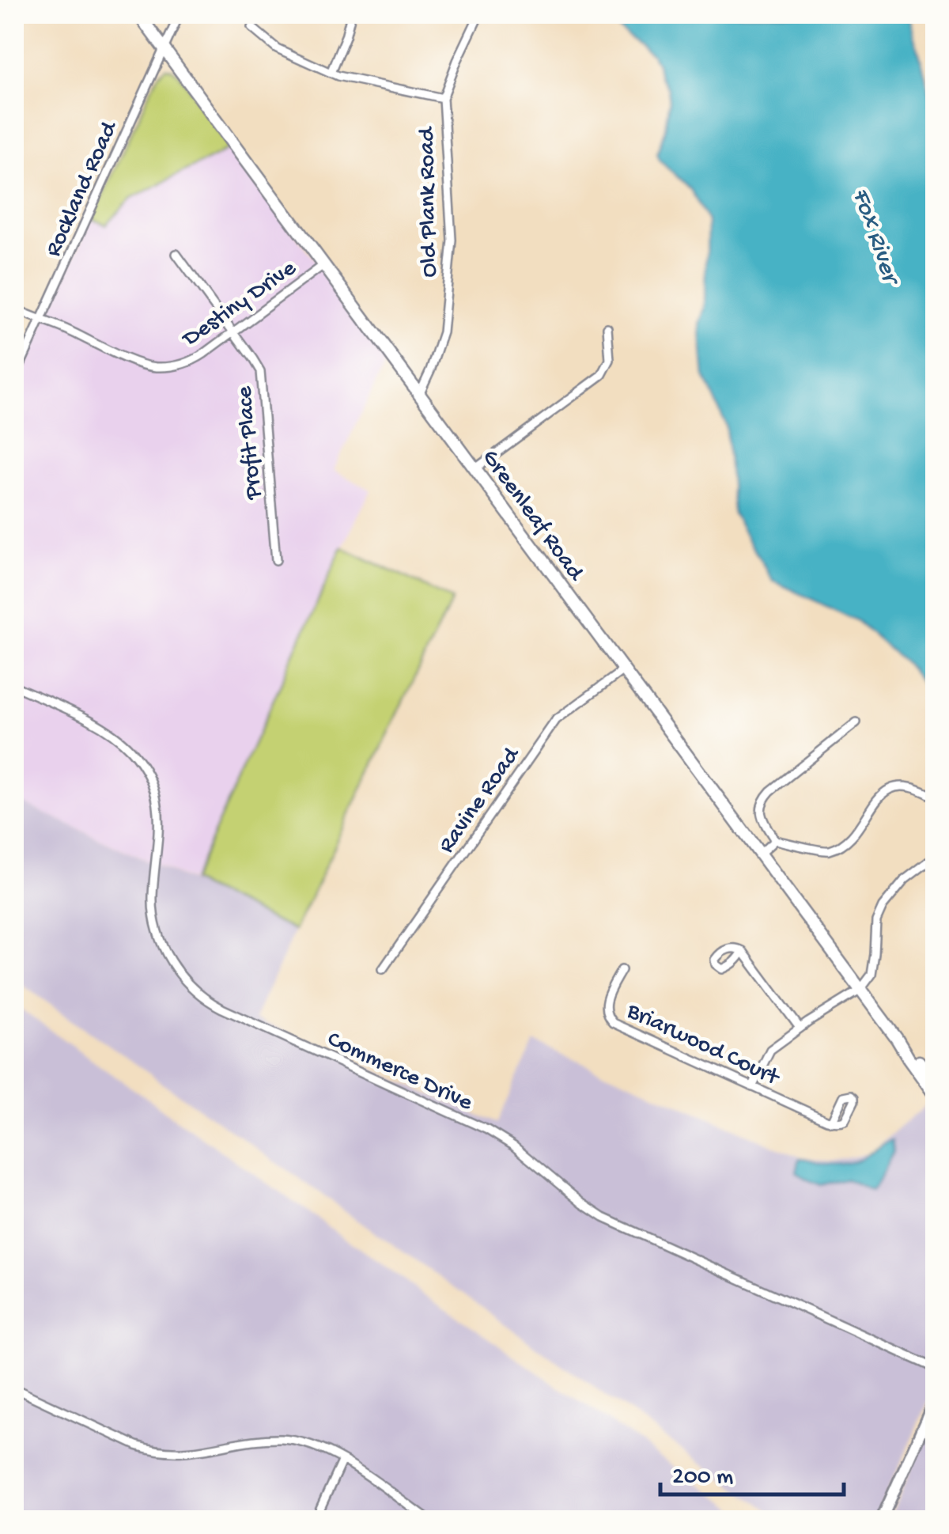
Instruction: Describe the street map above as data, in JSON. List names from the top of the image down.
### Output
{
  "streets": {
    "main road": ["Greenleaf Road"],
    "street": [
      "Rockland Road",
      "Old Plank Road",
      "Destiny Drive",
      "Profit Place",
      "Ravine Road",
      "Briarwood Court",
      "Commerce Drive"
    ]
  },
  "crossings": [
    ["Rockland Road", "Destiny Drive"],
    ["Rockland Road", "Greenleaf Road"],
    ["Old Plank Road", "Greenleaf Road"],
    ["Destiny Drive", "Profit Place"],
    ["Destiny Drive", "Greenleaf Road"],
    ["Greenleaf Road", "Ravine Road"]
  ],
  "water": ["Fox River"],
  "scale_bar": "200 m"
}
